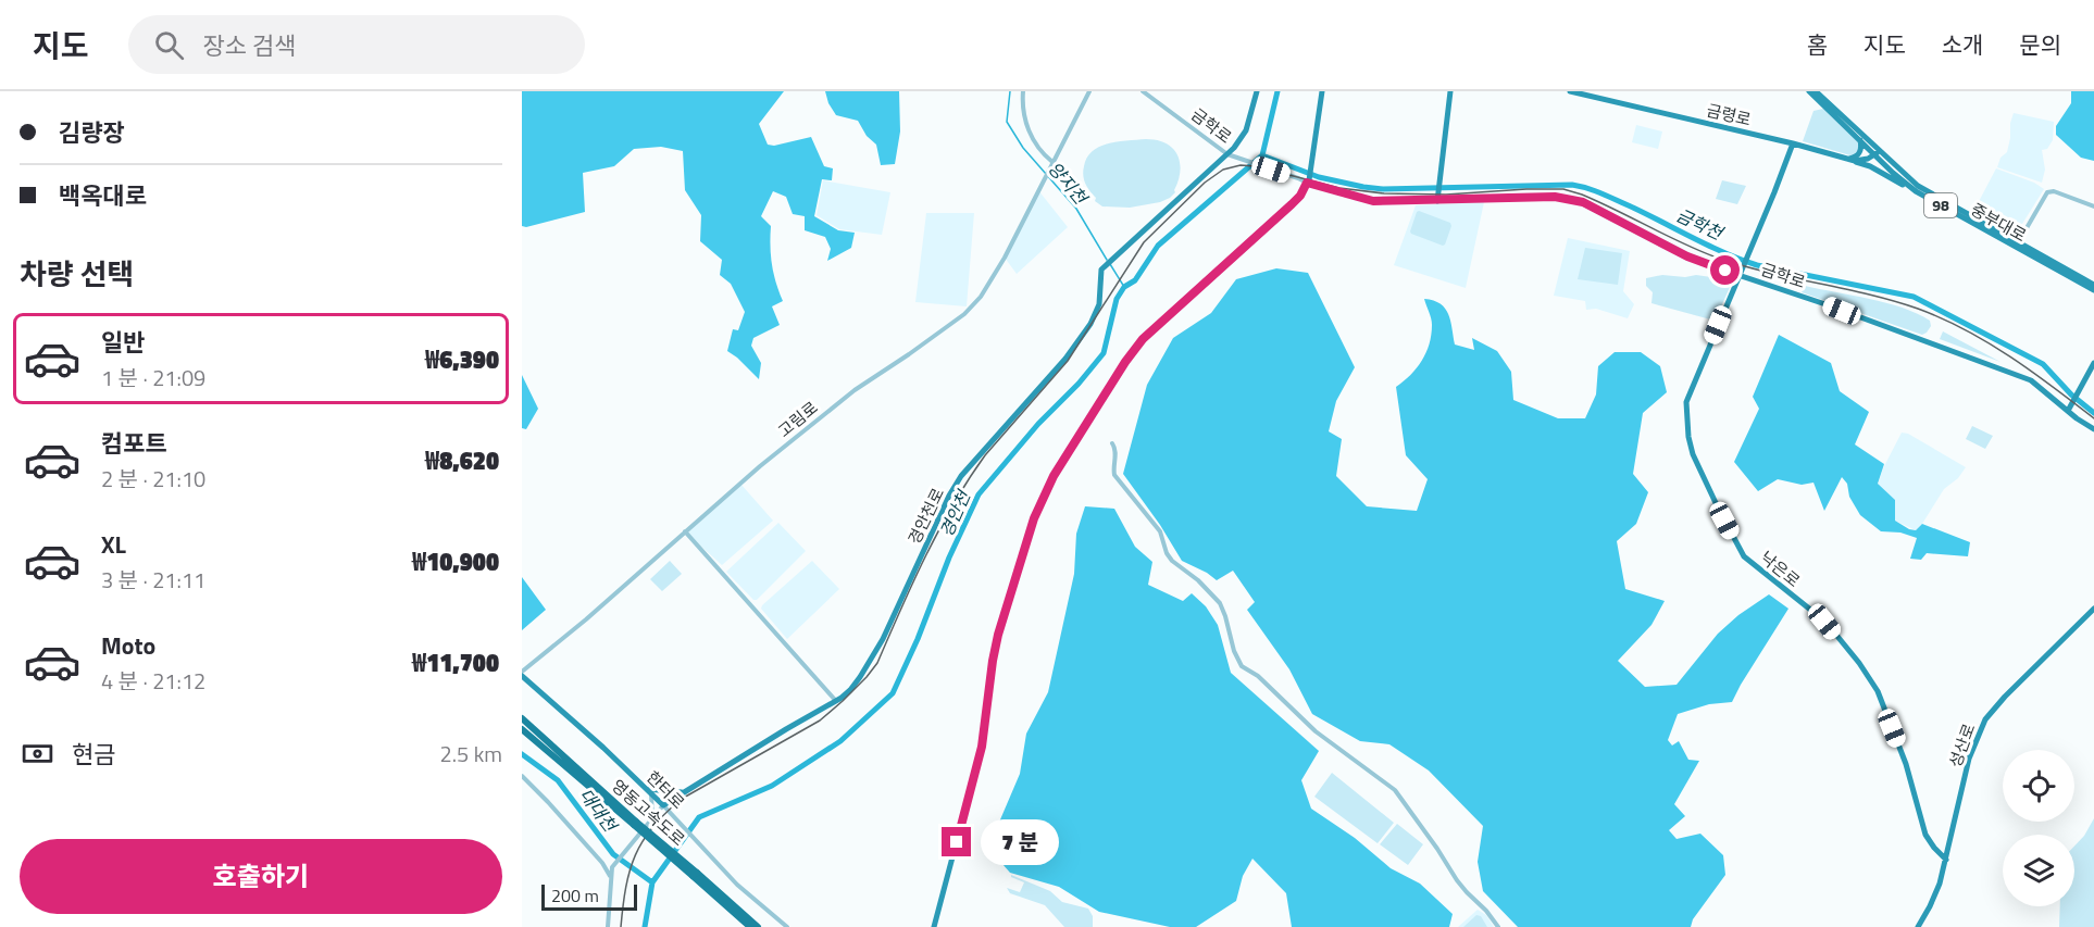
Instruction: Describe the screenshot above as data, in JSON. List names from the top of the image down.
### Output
{
  "streets": {
    "highway": ["영동고속도로"],
    "main road": [
      "금령로",
      "금학로",
      "98",
      "중부대로",
      "경안천로",
      "낙은로",
      "성산로",
      "한터로"
    ],
    "street": ["고림로"]
  },
  "crossings": [
    ["금령로", "중부대로"],
    ["금령로", "낙은로"],
    ["금학로", "경안천로"],
    ["금학로", "낙은로"],
    ["고림로", "한터로"],
    ["경안천로", "한터로"],
    ["낙은로", "성산로"]
  ],
  "water": [
    "양지천",
    "금학천",
    "경안천",
    "대대천"
  ],
  "scale_bar": "200 m",
  "page": {
    "header": "지도",
    "search": "장소 검색",
    "nav": [
      "홈",
      "지도",
      "소개",
      "문의"
    ],
    "banner": ["김량장", "백옥대로"],
    "heading": "차량 선택",
    "list": [
      {
        "name": "일반",
        "note": "1 분 · 21:09",
        "value": "₩6,390"
      },
      {
        "name": "컴포트",
        "note": "2 분 · 21:10",
        "value": "₩8,620"
      },
      {
        "name": "XL",
        "note": "3 분 · 21:11",
        "value": "₩10,900"
      },
      {
        "name": "Moto",
        "note": "4 분 · 21:12",
        "value": "₩11,700"
      }
    ],
    "pay": ["현금", "2.5 km"],
    "bubble": "7 분",
    "buttons": "호출하기",
    "scale": "200 m"
  }
}
